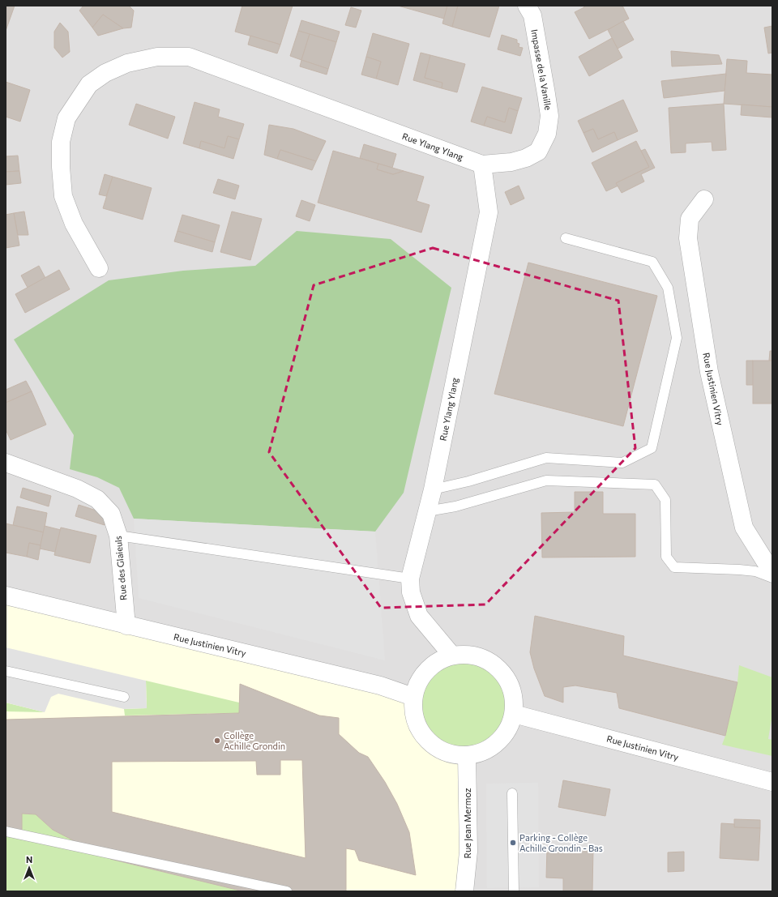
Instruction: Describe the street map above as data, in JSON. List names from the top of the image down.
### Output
{
  "streets": {
    "street": [
      "Impasse de la Vanille",
      "Rue Ylang Ylang",
      "Rue Justinien Vitry",
      "Rue des Glaieuls",
      "Rue Jean Mermoz"
    ]
  },
  "crossings": [
    ["Impasse de la Vanille", "Rue Ylang Ylang"],
    ["Rue Ylang Ylang", "Rue Justinien Vitry"],
    ["Rue Ylang Ylang", "Rue Jean Mermoz"],
    ["Rue Justinien Vitry", "Rue des Glaieuls"],
    ["Rue Justinien Vitry", "Rue Jean Mermoz"]
  ],
  "places": ["Collège Achille Grondin", "Parking - Collège Achille Grondin - Bas"],
  "north": "top"
}
